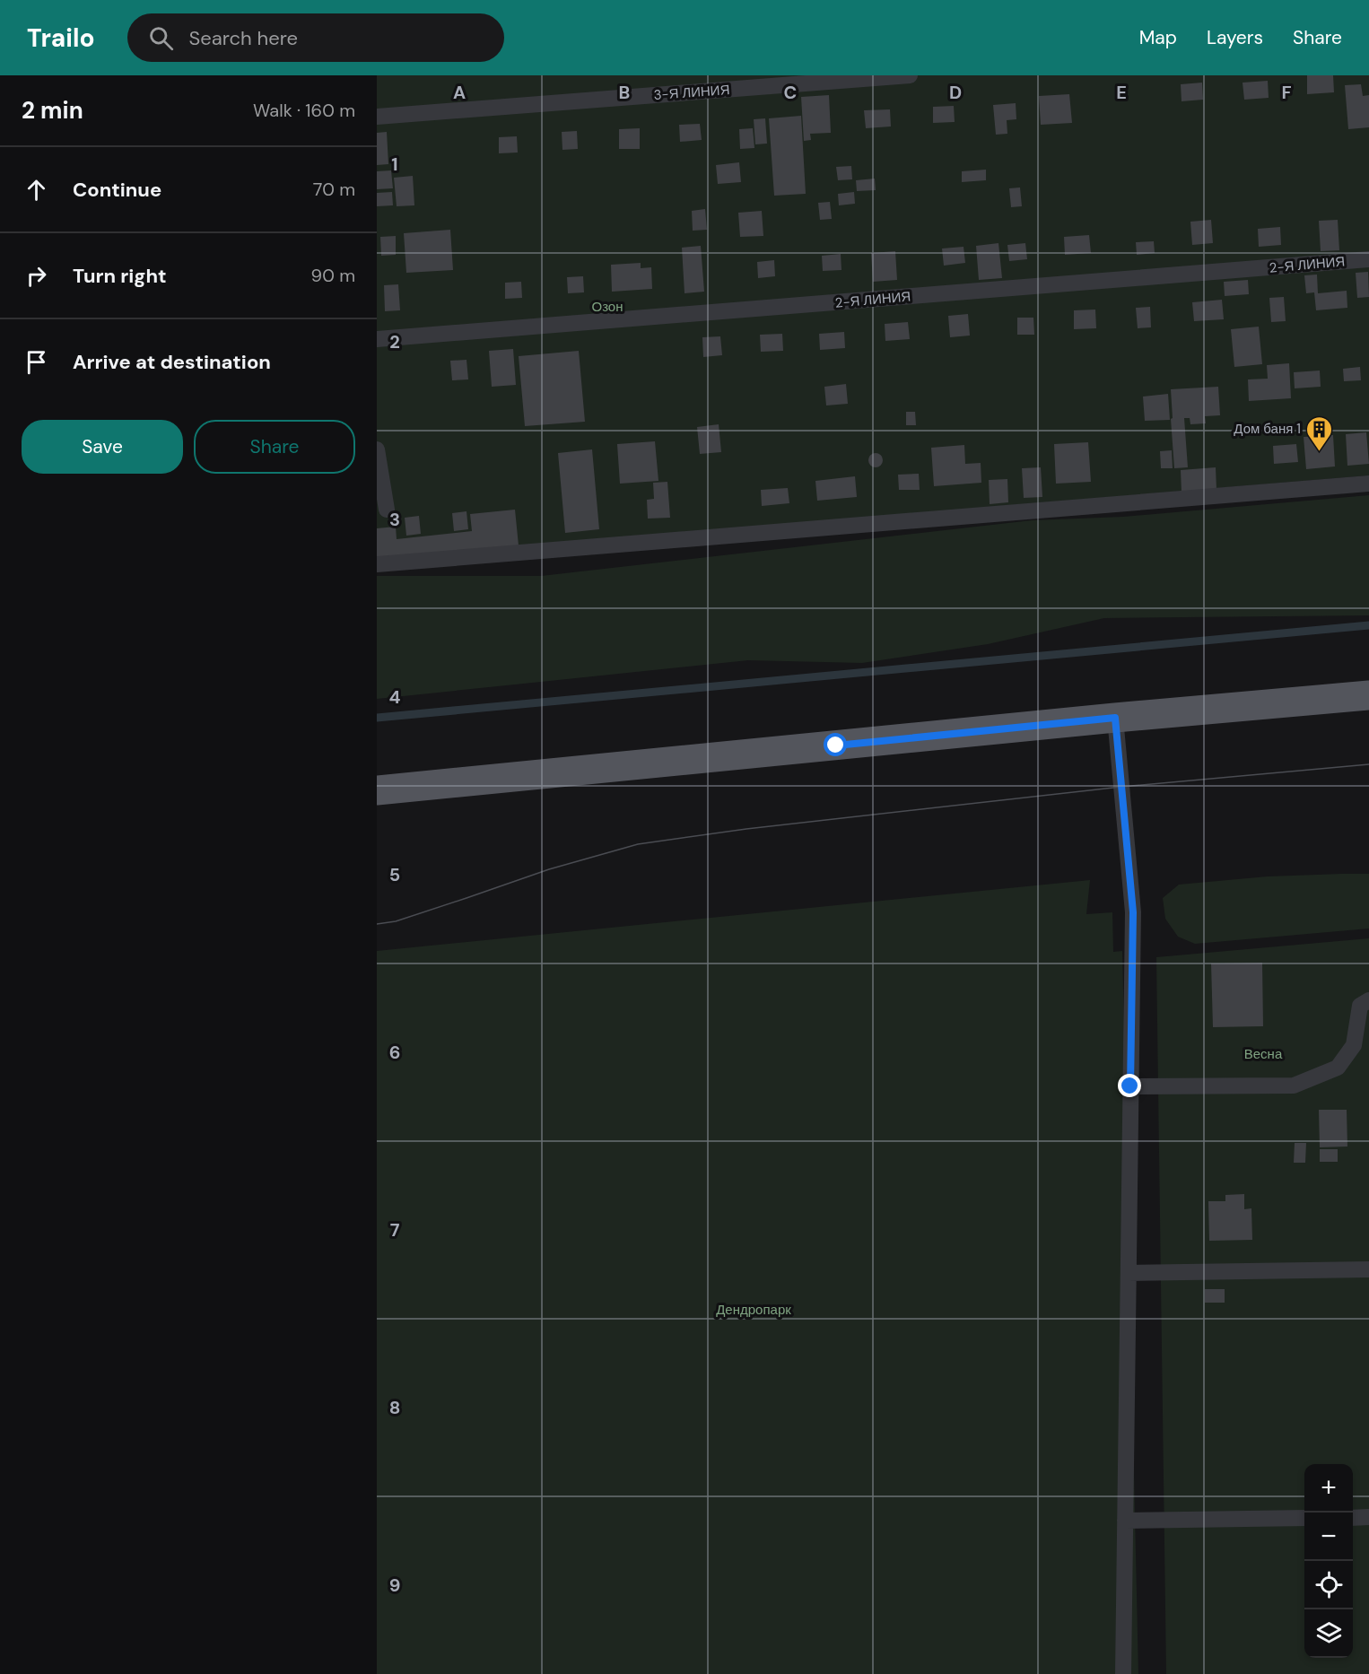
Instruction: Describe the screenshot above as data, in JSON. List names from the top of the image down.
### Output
{
  "streets": {
    "lane": ["3-Я ЛИНИЯ", "2-Я ЛИНИЯ"]
  },
  "parks": ["Озон", "Весна", "Дендропарк"],
  "places": {
    "building": ["Дом баня 1"]
  },
  "page": {
    "header": "Trailo",
    "search": "Search here",
    "nav": ["Map", "Layers", "Share"],
    "heading": ["2 min", "Walk · 160 m"],
    "list": [
      ["Continue", "70 m"],
      ["Turn right", "90 m"],
      "Arrive at destination"
    ],
    "buttons": ["Save", "Share"],
    "map_buttons": ["+", "−"]
  },
  "grid": {
    "columns": [
      "A",
      "B",
      "C",
      "D",
      "E",
      "F"
    ],
    "rows": [
      "1",
      "2",
      "3",
      "4",
      "5",
      "6",
      "7",
      "8",
      "9"
    ]
  }
}
